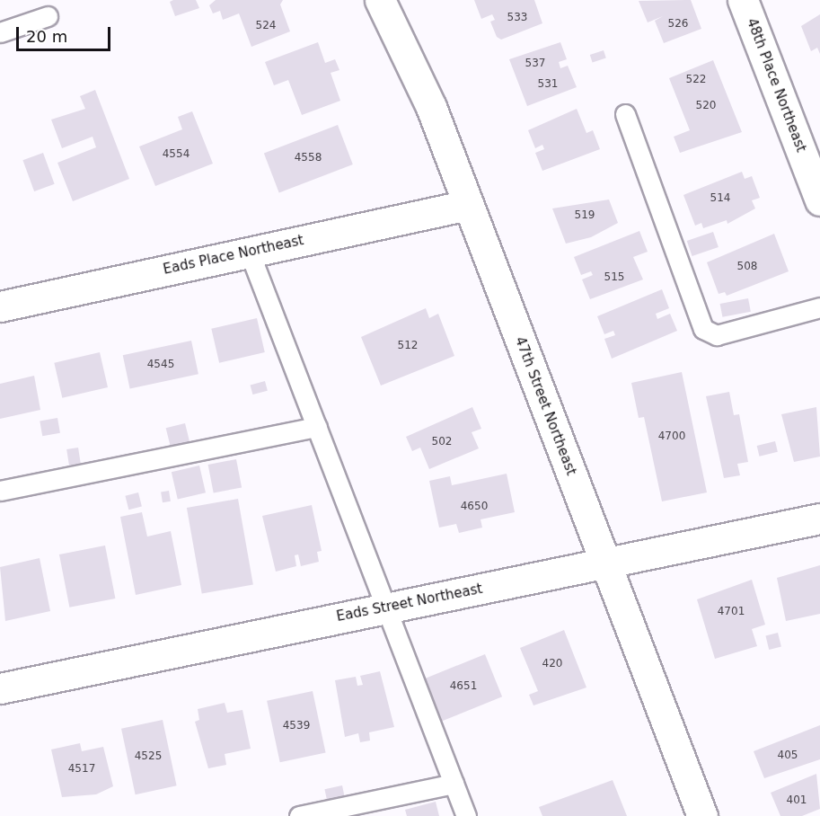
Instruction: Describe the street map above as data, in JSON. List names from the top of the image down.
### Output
{
  "streets": {
    "street": [
      "48th Place Northeast",
      "Eads Place Northeast",
      "47th Street Northeast",
      "Eads Street Northeast"
    ]
  },
  "crossings": [
    ["Eads Place Northeast", "47th Street Northeast"],
    ["47th Street Northeast", "Eads Street Northeast"]
  ],
  "house_numbers": [
    "533",
    "526",
    "524",
    "537",
    "522",
    "531",
    "520",
    "4554",
    "4558",
    "514",
    "519",
    "508",
    "515",
    "512",
    "4545",
    "4700",
    "502",
    "4650",
    "4701",
    "420",
    "4651",
    "4539",
    "405",
    "4525",
    "4517",
    "401"
  ],
  "scale_bar": "20 m"
}
